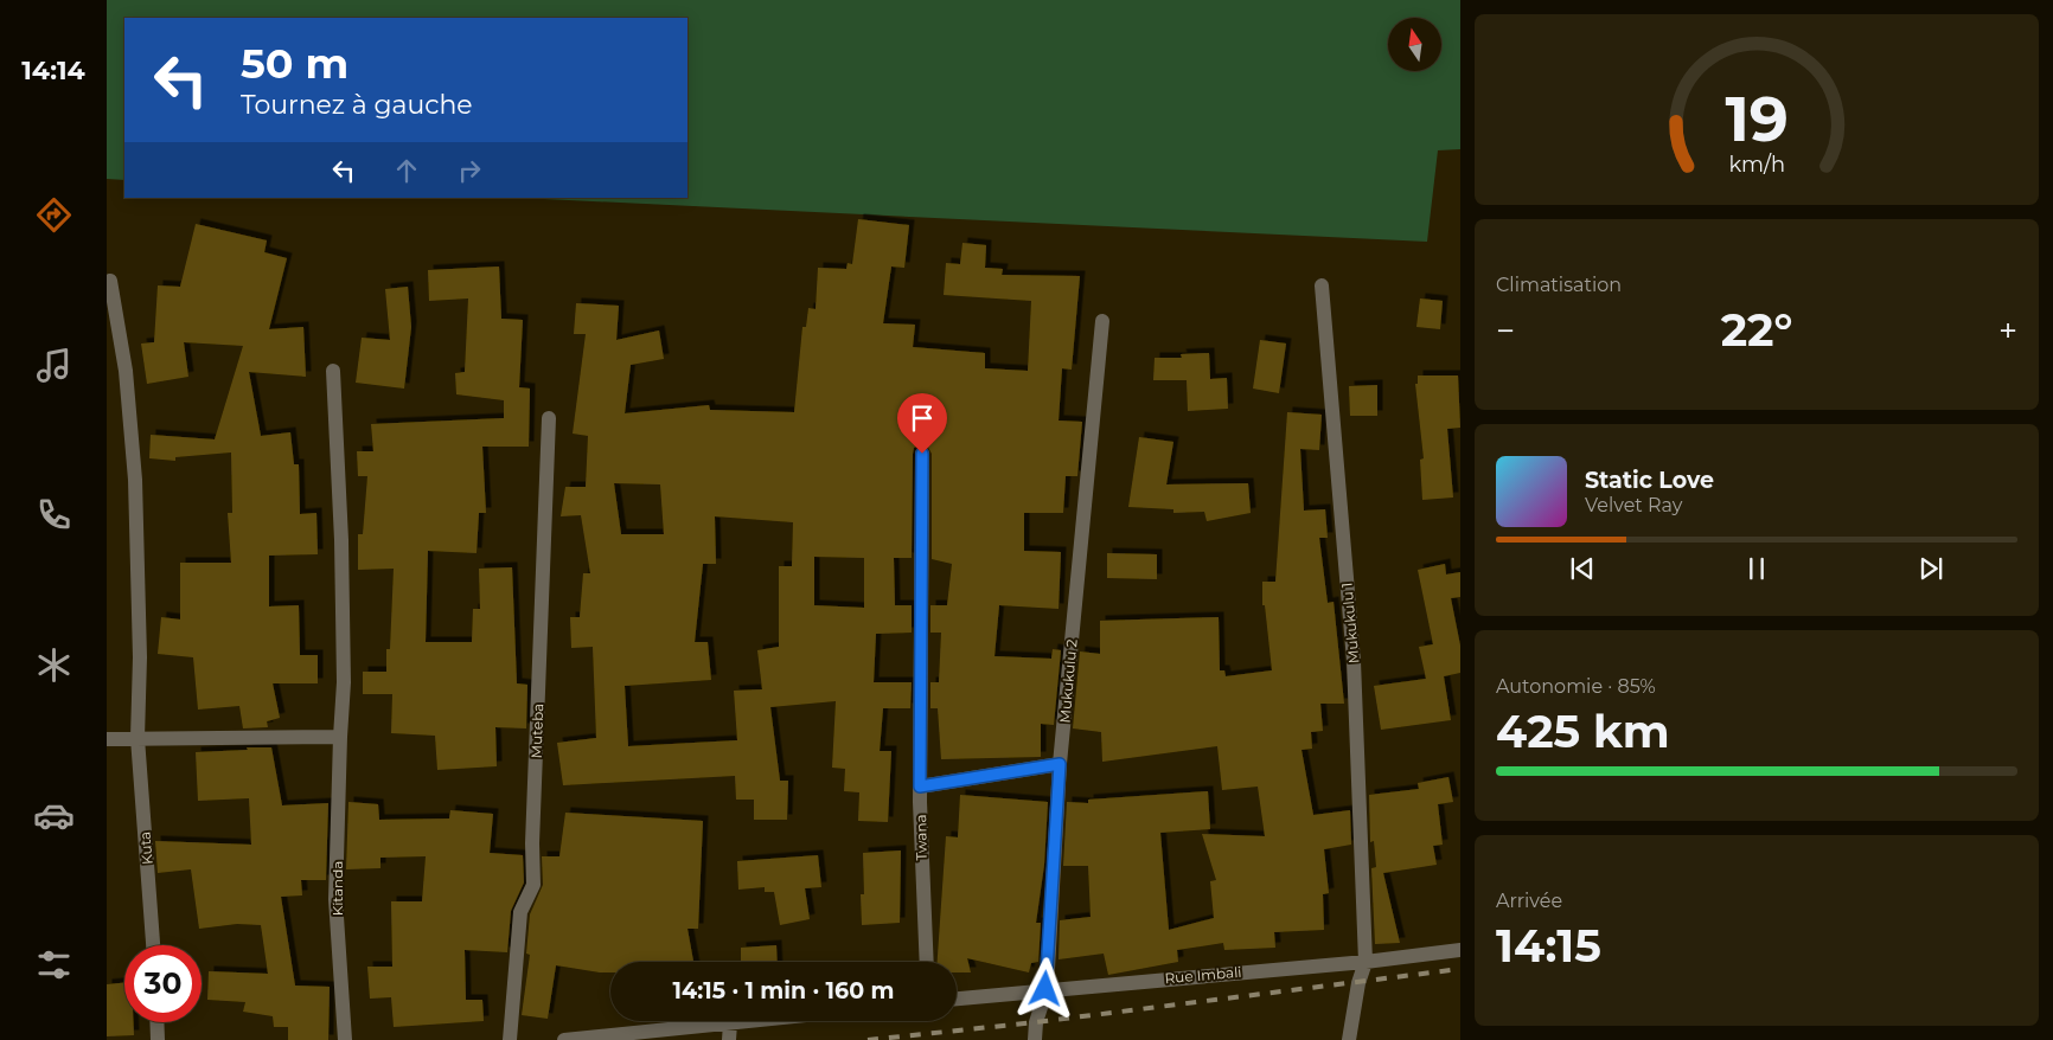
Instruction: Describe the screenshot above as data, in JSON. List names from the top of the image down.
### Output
{
  "streets": {
    "street": [
      "Mukukulu 1",
      "Mukukulu 2",
      "Muteba",
      "Twana",
      "Kuta",
      "Kitanda",
      "Rue Imbali"
    ]
  },
  "crossings": [
    ["Mukukulu 1", "Rue Imbali"],
    ["Mukukulu 2", "Rue Imbali"]
  ],
  "north": "top",
  "page": {
    "tabs": "14:14",
    "turn": ["50 m", "Tournez à gauche"],
    "tile": [
      "Climatisation",
      ["Autonomie · 85%", "425 km"],
      ["Arrivée", "14:15"]
    ],
    "heat": ["−", "22°", "+"],
    "song": ["Static Love", "Velvet Ray"],
    "limit": "30",
    "trip": "14:15 · 1 min · 160 m",
    "gauge": ["19", "km/h"]
  }
}
